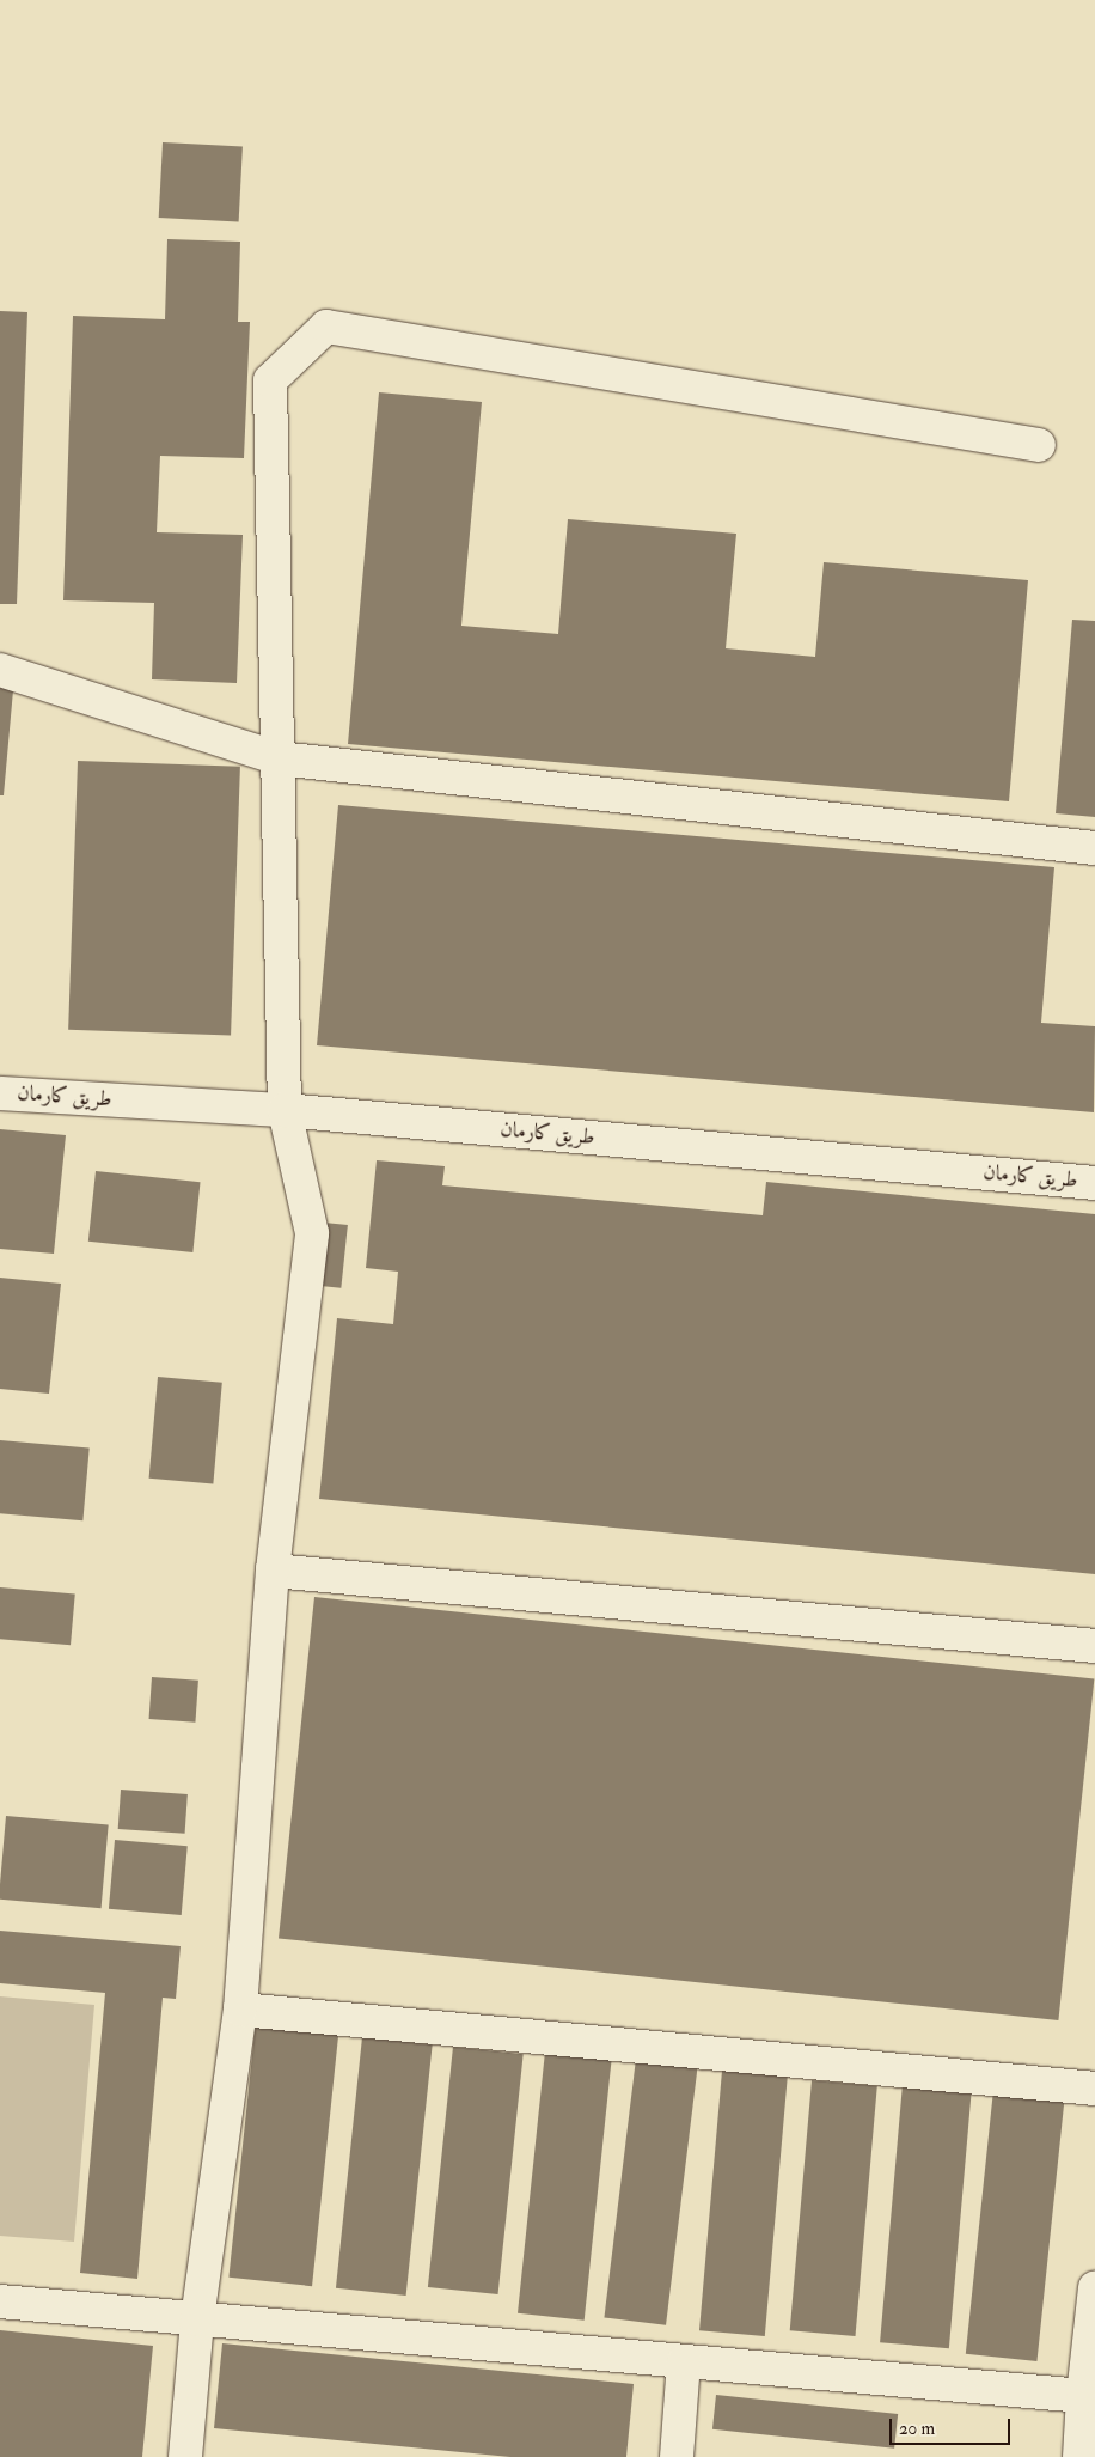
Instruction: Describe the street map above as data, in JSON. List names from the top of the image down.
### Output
{
  "streets": {
    "street": ["طريق كارمان"]
  },
  "scale_bar": "20 m"
}
